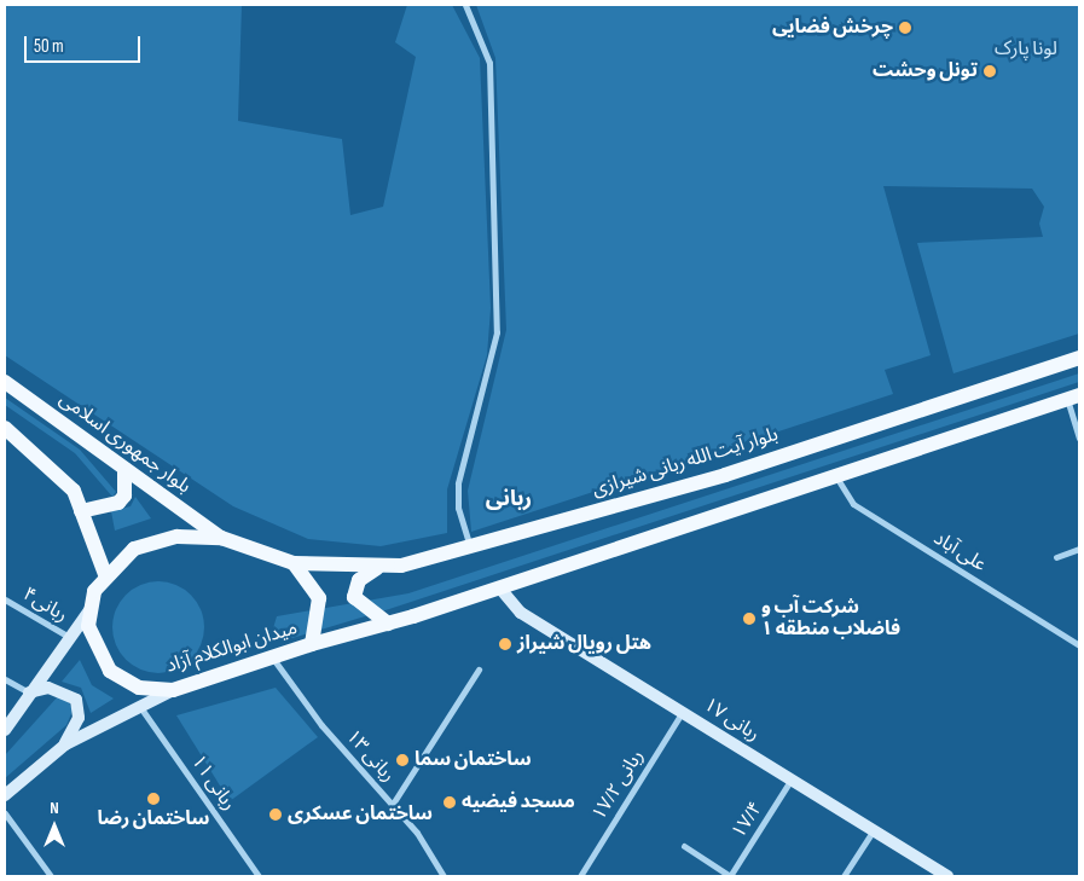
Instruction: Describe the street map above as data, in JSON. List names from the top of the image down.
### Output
{
  "streets": {
    "main road": ["بلوار جمهوری اسلامی", "بلوار آیت الله ربانی شیرازی", "میدان ابوالکلام آزاد"],
    "street": [
      "علی آباد",
      "ربانی۴",
      "ربانی ۱۷",
      "ربانی ۱۳",
      "ربانی ۱۱",
      "ربانی ۱۷/۲",
      "۱۷/۴"
    ]
  },
  "crossings": [
    ["بلوار جمهوری اسلامی", "بلوار آیت الله ربانی شیرازی"],
    ["بلوار جمهوری اسلامی", "میدان ابوالکلام آزاد"],
    ["بلوار جمهوری اسلامی", "ربانی ۱۳"],
    ["بلوار آیت الله ربانی شیرازی", "میدان ابوالکلام آزاد"],
    ["بلوار آیت الله ربانی شیرازی", "ربانی ۱۳"],
    ["میدان ابوالکلام آزاد", "ربانی ۱۳"],
    ["ربانی ۱۷", "ربانی ۱۷/۲"],
    ["ربانی ۱۷", "۱۷/۴"]
  ],
  "districts": ["ربانی"],
  "parks": ["لونا پارک"],
  "places": [
    "چرخش فضایی",
    "تونل وحشت",
    "شرکت آب و فاضلاب منطقه ۱",
    "هتل رویال شیراز",
    "ساختمان سما",
    "ساختمان رضا",
    "مسجد فیضیه",
    "ساختمان عسکری"
  ],
  "scale_bar": "50 m",
  "north": "top"
}
